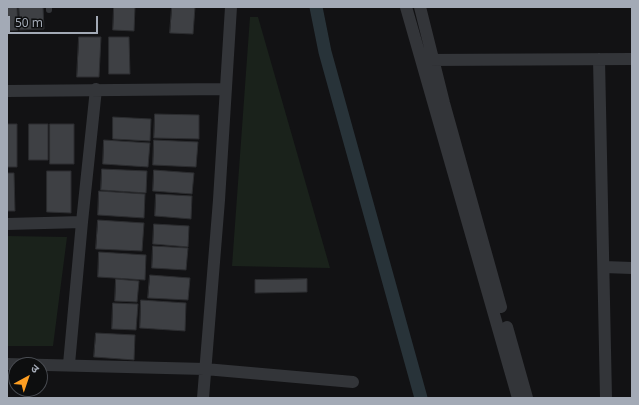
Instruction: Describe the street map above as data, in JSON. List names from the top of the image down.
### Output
{
  "scale_bar": "50 m",
  "north": "top right"
}
